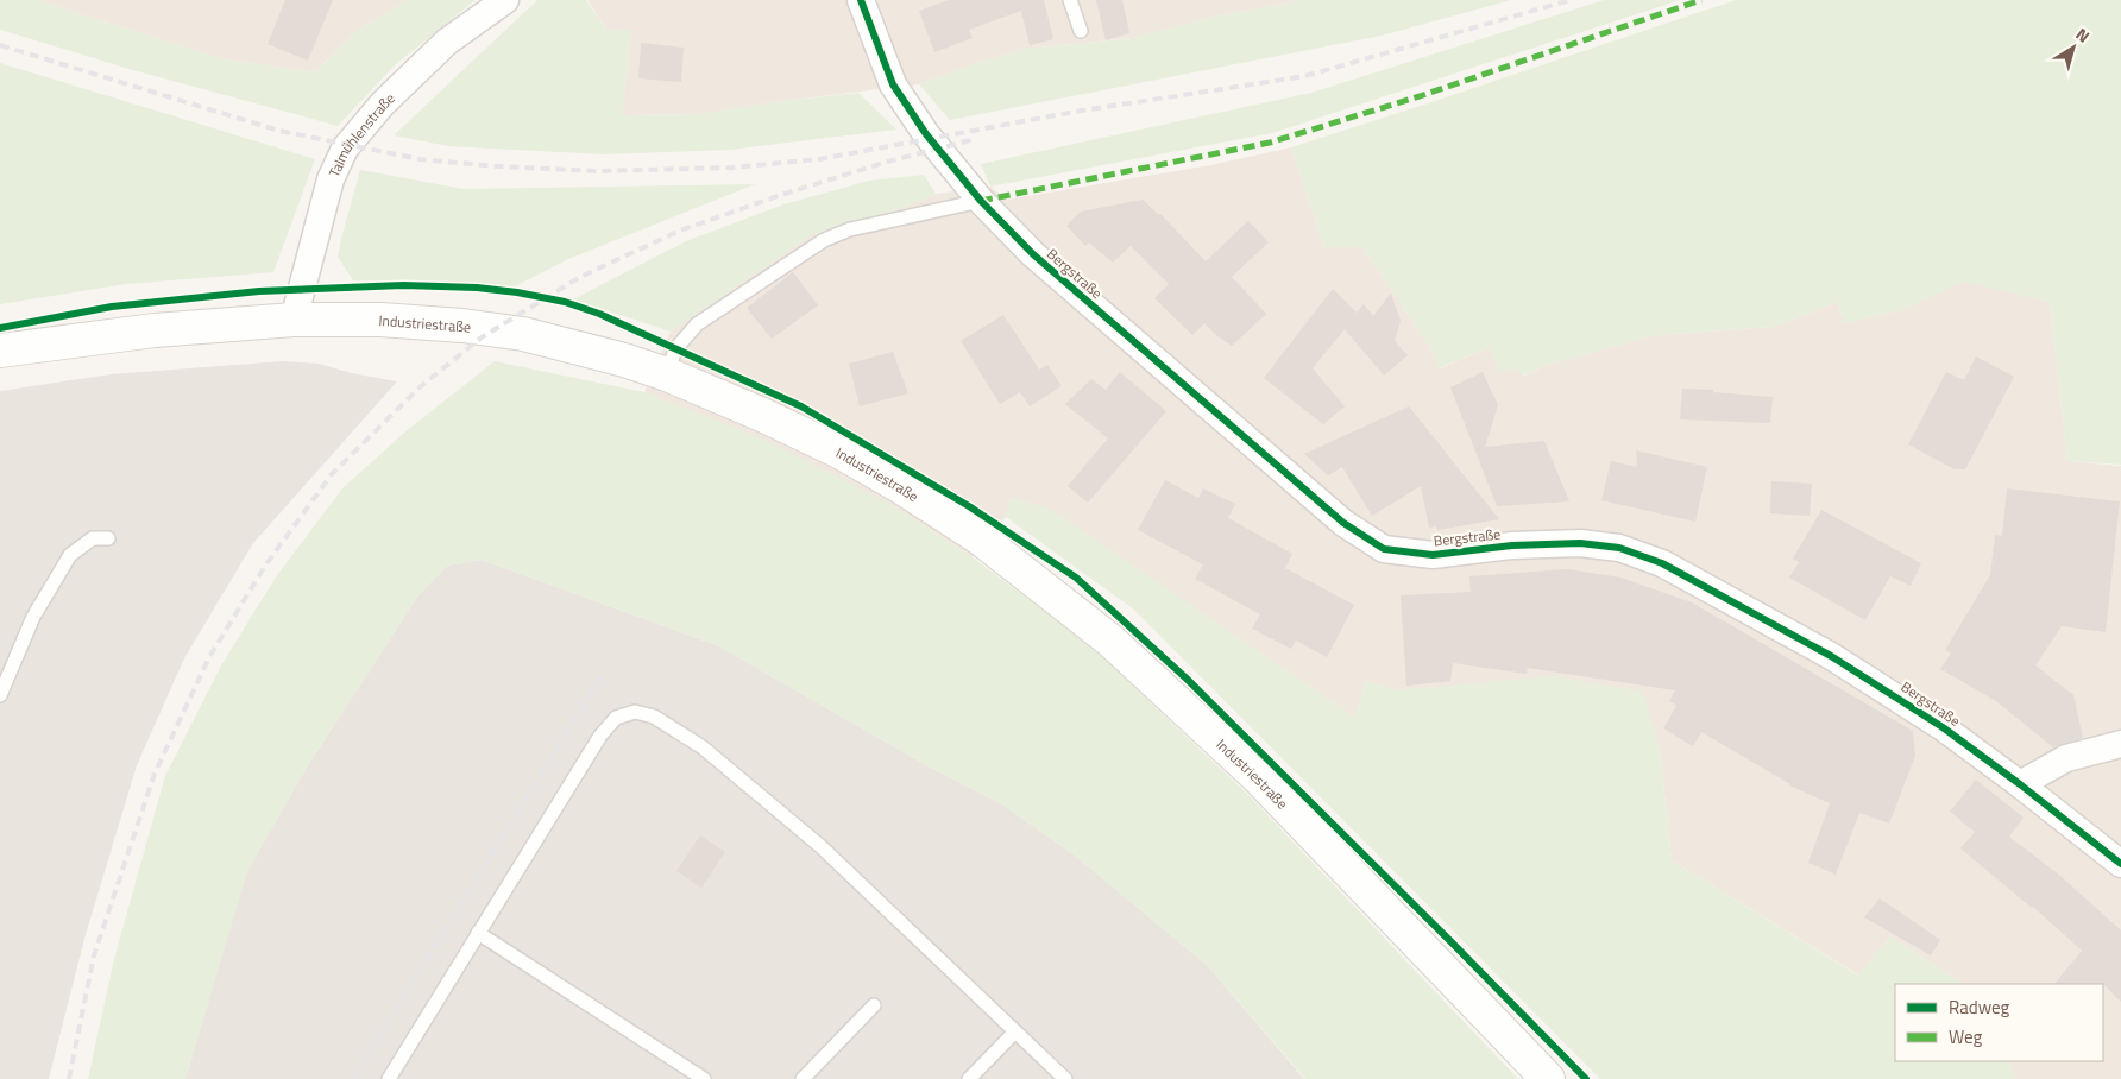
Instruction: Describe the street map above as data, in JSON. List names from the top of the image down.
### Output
{
  "streets": {
    "main road": ["Industriestraße"],
    "street": ["Talmühlenstraße", "Bergstraße"]
  },
  "crossings": [
    ["Talmühlenstraße", "Industriestraße"]
  ],
  "legend": ["Radweg", "Weg"],
  "north": "top right"
}
